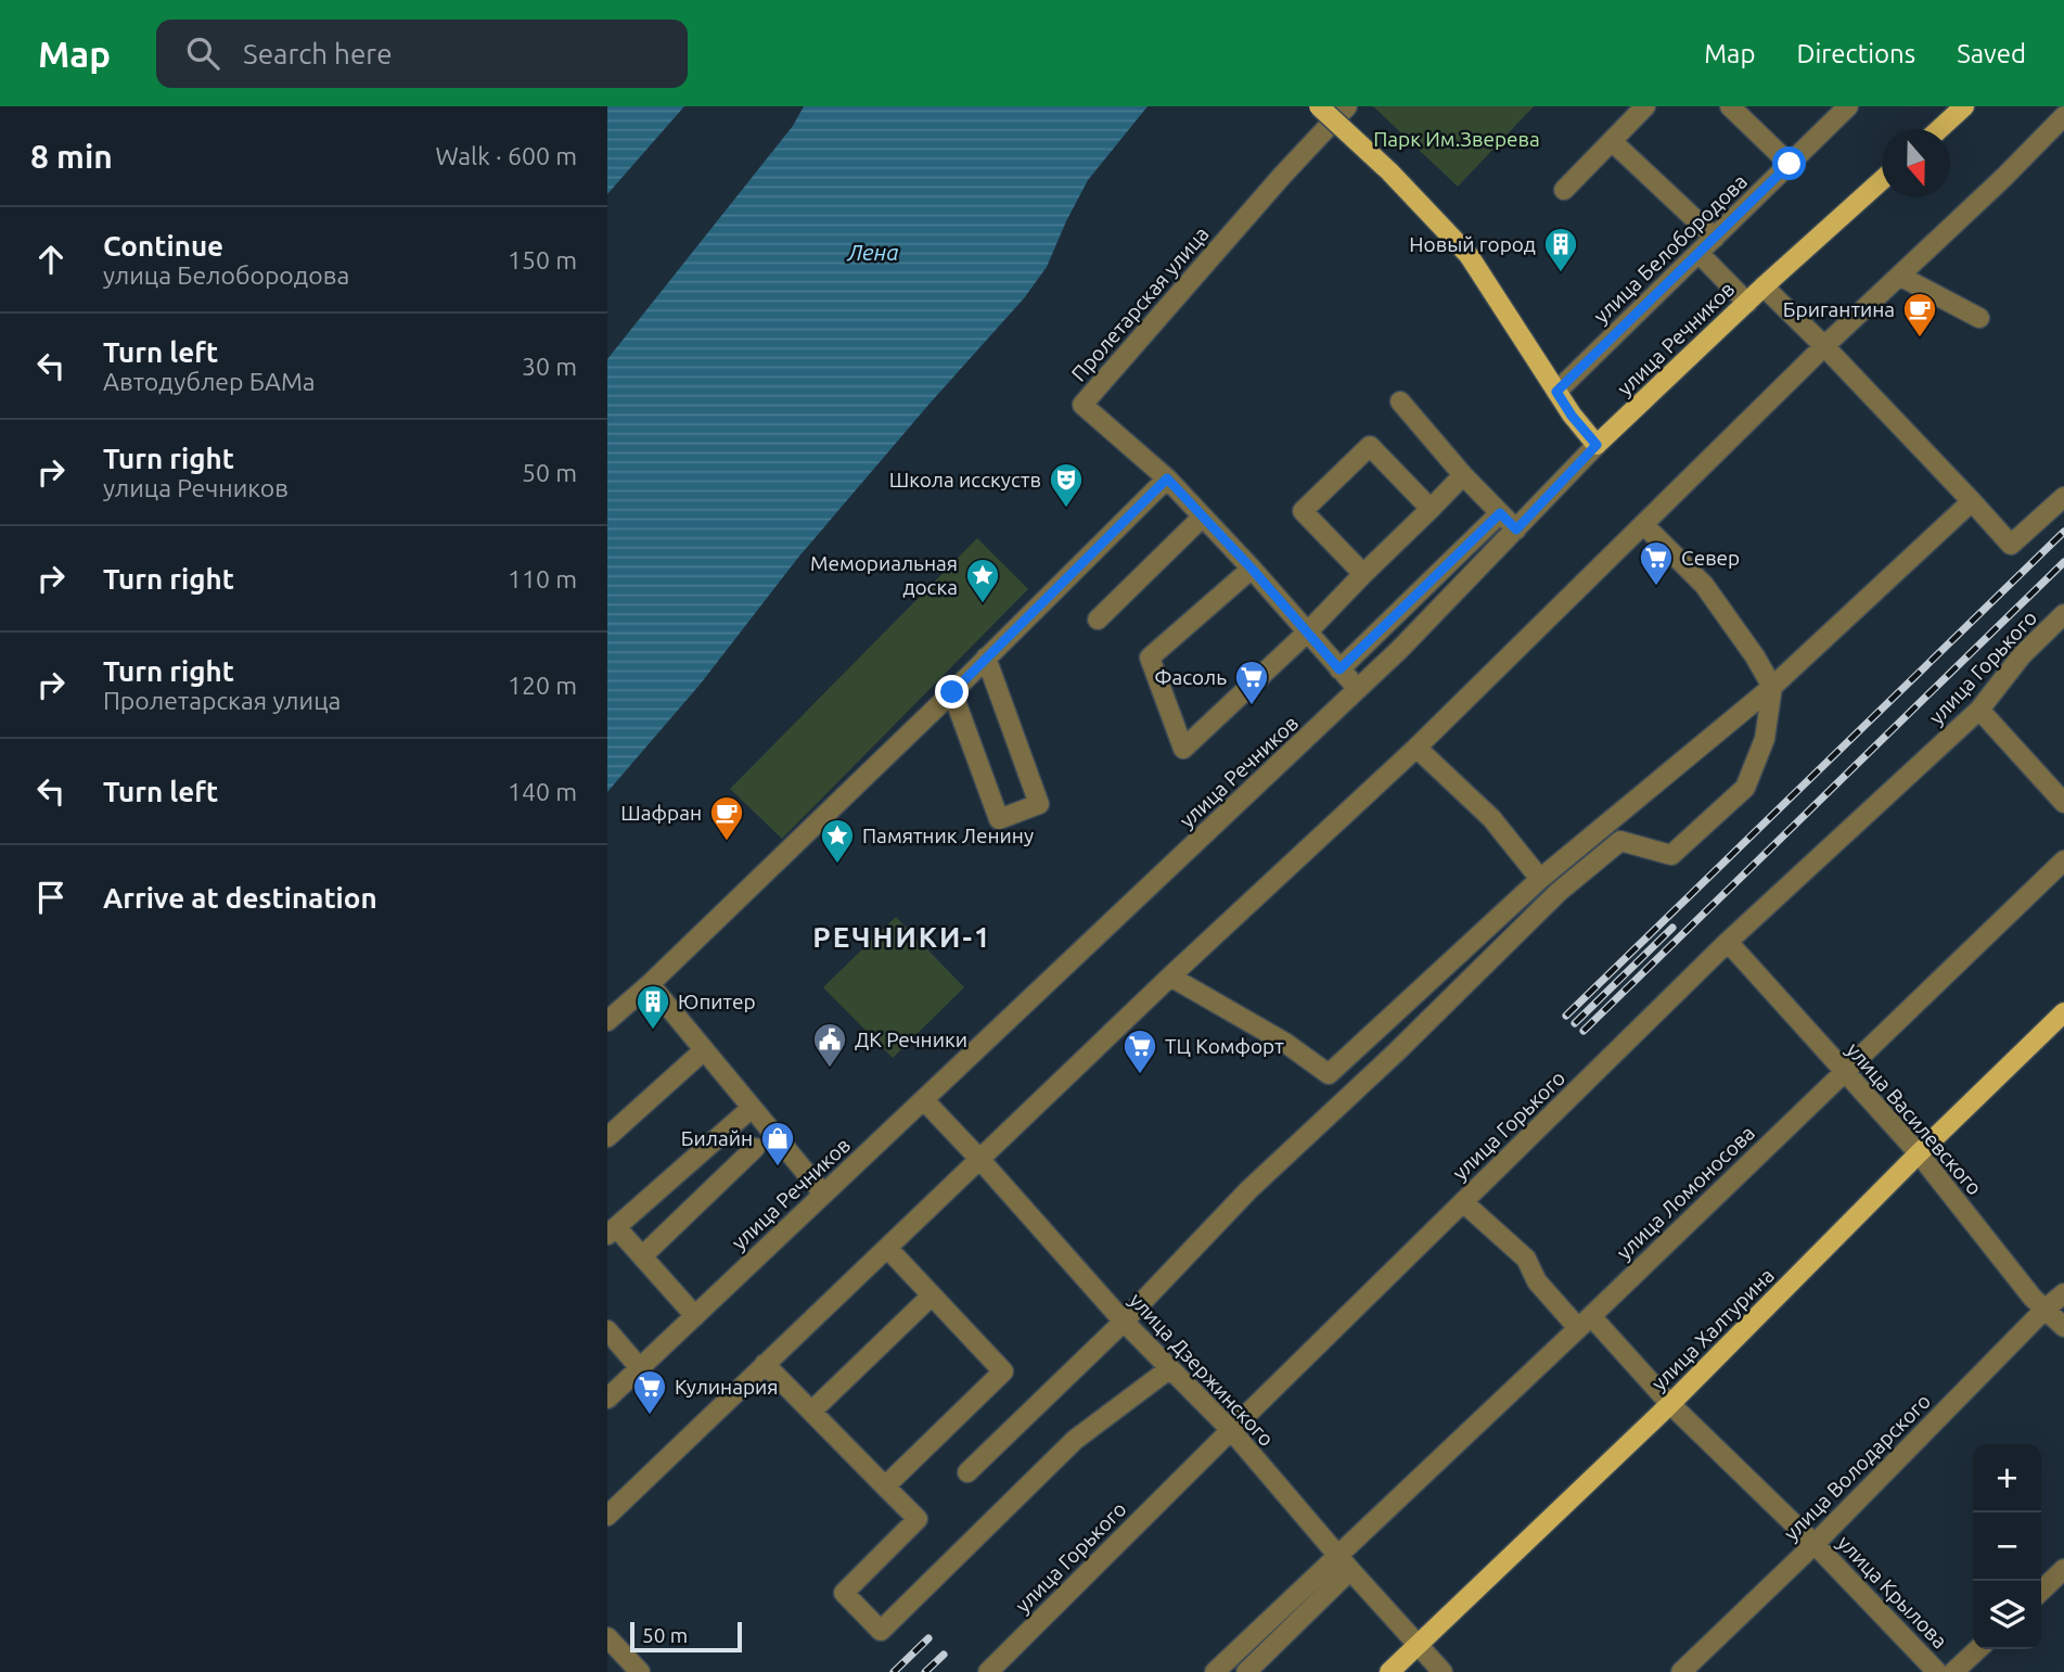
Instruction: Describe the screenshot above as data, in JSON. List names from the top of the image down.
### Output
{
  "streets": {
    "main road": ["улица Речников", "улица Халтурина"],
    "street": [
      "улица Белобородова",
      "Пролетарская улица",
      "улица Горького",
      "улица Василевского",
      "улица Ломоносова",
      "улица Дзержинского",
      "улица Володарского",
      "улица Крылова"
    ]
  },
  "crossings": [
    ["Пролетарская улица", "улица Речников"],
    ["улица Речников", "улица Дзержинского"],
    ["улица Горького", "улица Василевского"],
    ["улица Горького", "улица Дзержинского"],
    ["улица Горького", "улица Крылова"],
    ["улица Василевского", "улица Ломоносова"],
    ["улица Василевского", "улица Халтурина"],
    ["улица Василевского", "улица Володарского"],
    ["улица Ломоносова", "улица Дзержинского"],
    ["улица Ломоносова", "улица Крылова"],
    ["улица Халтурина", "улица Дзержинского"],
    ["улица Халтурина", "улица Крылова"],
    ["улица Володарского", "улица Крылова"]
  ],
  "districts": ["РЕЧНИКИ-1"],
  "water": ["Лена"],
  "parks": ["Парк Им.Зверева"],
  "places": {
    "building": ["Новый город", "Юпитер"],
    "cafe": ["Бригантина", "Шафран"],
    "theatre": ["Школа исскуств"],
    "supermarket": [
      "Север",
      "Фасоль",
      "ТЦ Комфорт",
      "Кулинария"
    ],
    "place": ["Мемориальная доска", "Памятник Ленину"],
    "public building": ["ДК Речники"],
    "shop": ["Билайн"]
  },
  "scale_bar": "50 m",
  "north": "bottom",
  "page": {
    "header": "Map",
    "search": "Search here",
    "nav": ["Map", "Directions", "Saved"],
    "heading": ["8 min", "Walk · 600 m"],
    "list": [
      ["Continue", "улица Белобородова", "150 m"],
      ["Turn left", "Автодублер БАМа", "30 m"],
      ["Turn right", "улица Речников", "50 m"],
      ["Turn right", "110 m"],
      ["Turn right", "Пролетарская улица", "120 m"],
      ["Turn left", "140 m"],
      "Arrive at destination"
    ],
    "map_buttons": ["+", "−"],
    "scale": "50 m"
  }
}
